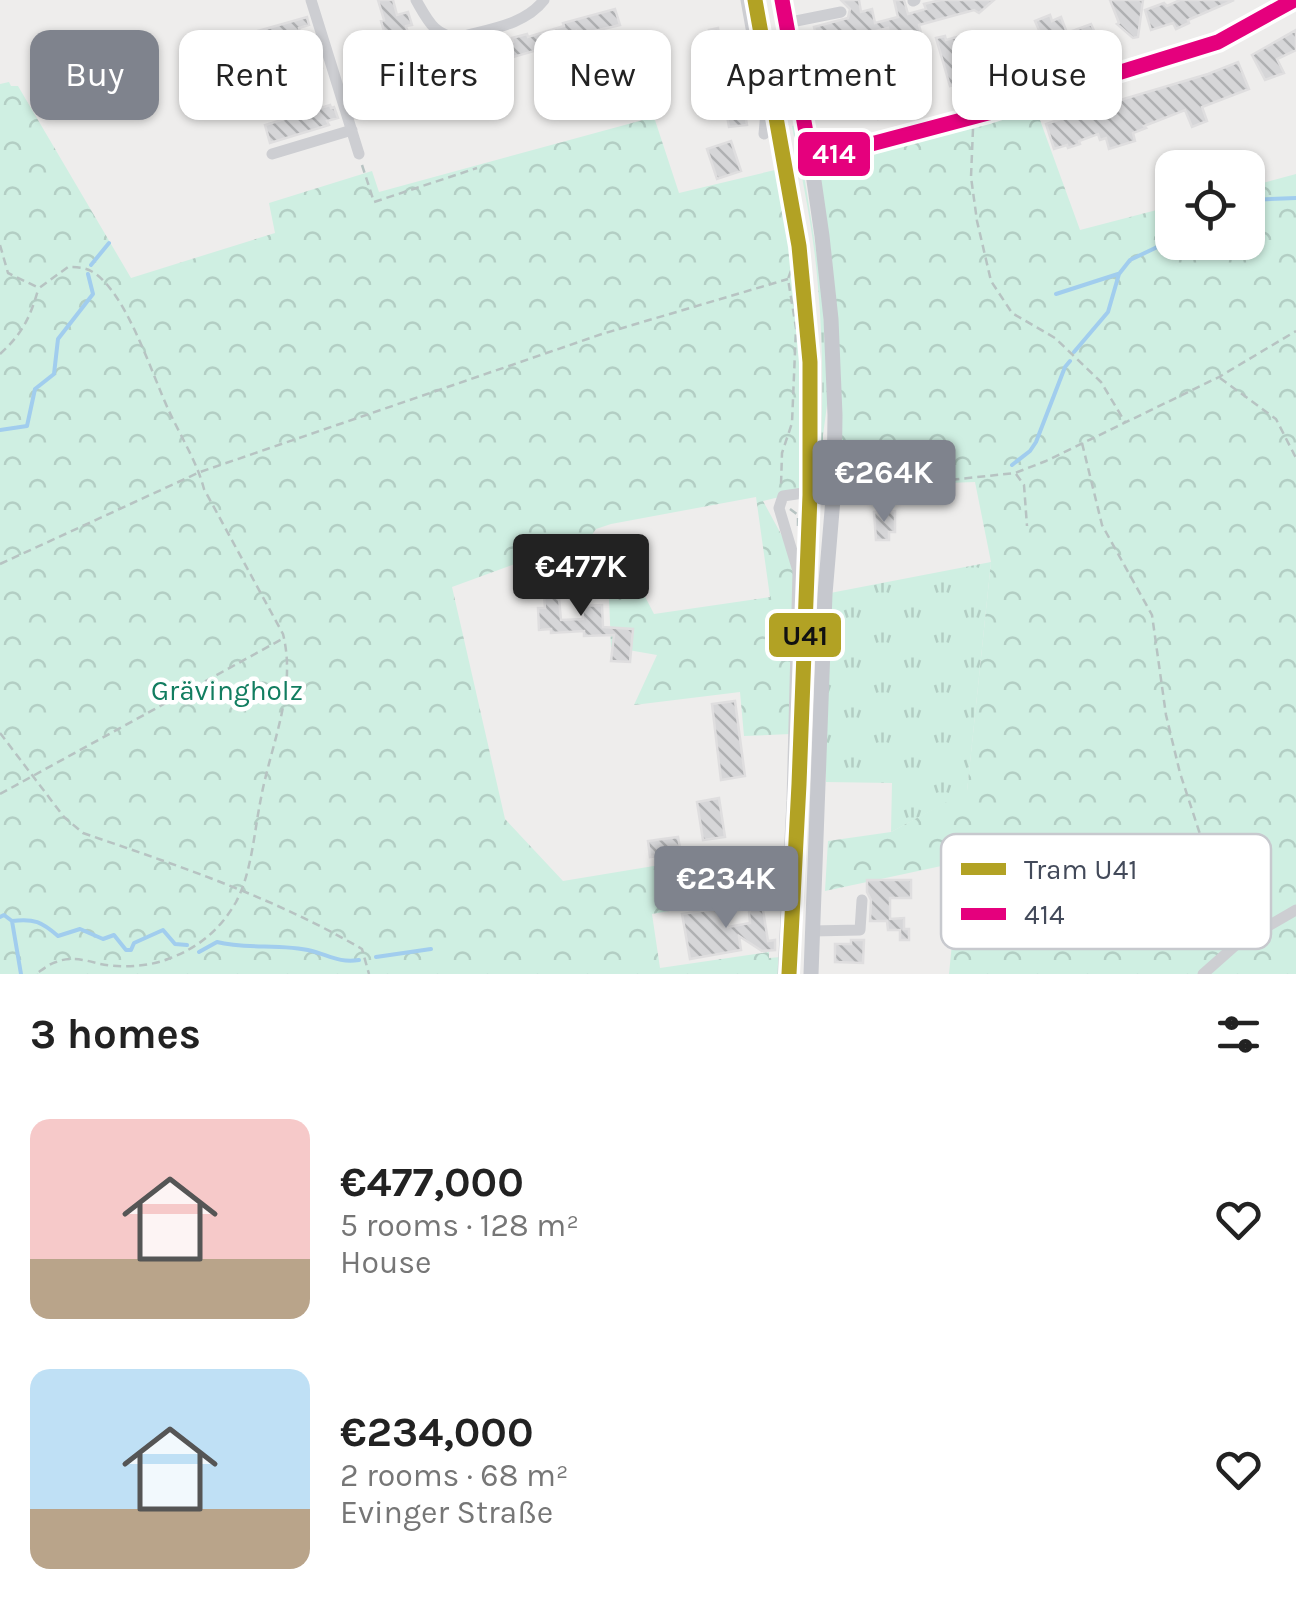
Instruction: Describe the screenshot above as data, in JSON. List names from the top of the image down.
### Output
{
  "parks": ["Grävingholz"],
  "lines": ["tram line U41", "transit line 414"],
  "legend": ["Tram U41", "414"],
  "page": {
    "chip": [
      "Buy",
      "Rent",
      "Filters",
      "New",
      "Apartment",
      "House"
    ],
    "price": ["€264K", "€477K", "€234K"],
    "heading": "3 homes",
    "list": [
      {
        "name": "€477,000",
        "note": "5 rooms · 128 m² · House"
      },
      {
        "name": "€234,000",
        "note": "2 rooms · 68 m² · Evinger Straße"
      }
    ]
  }
}
